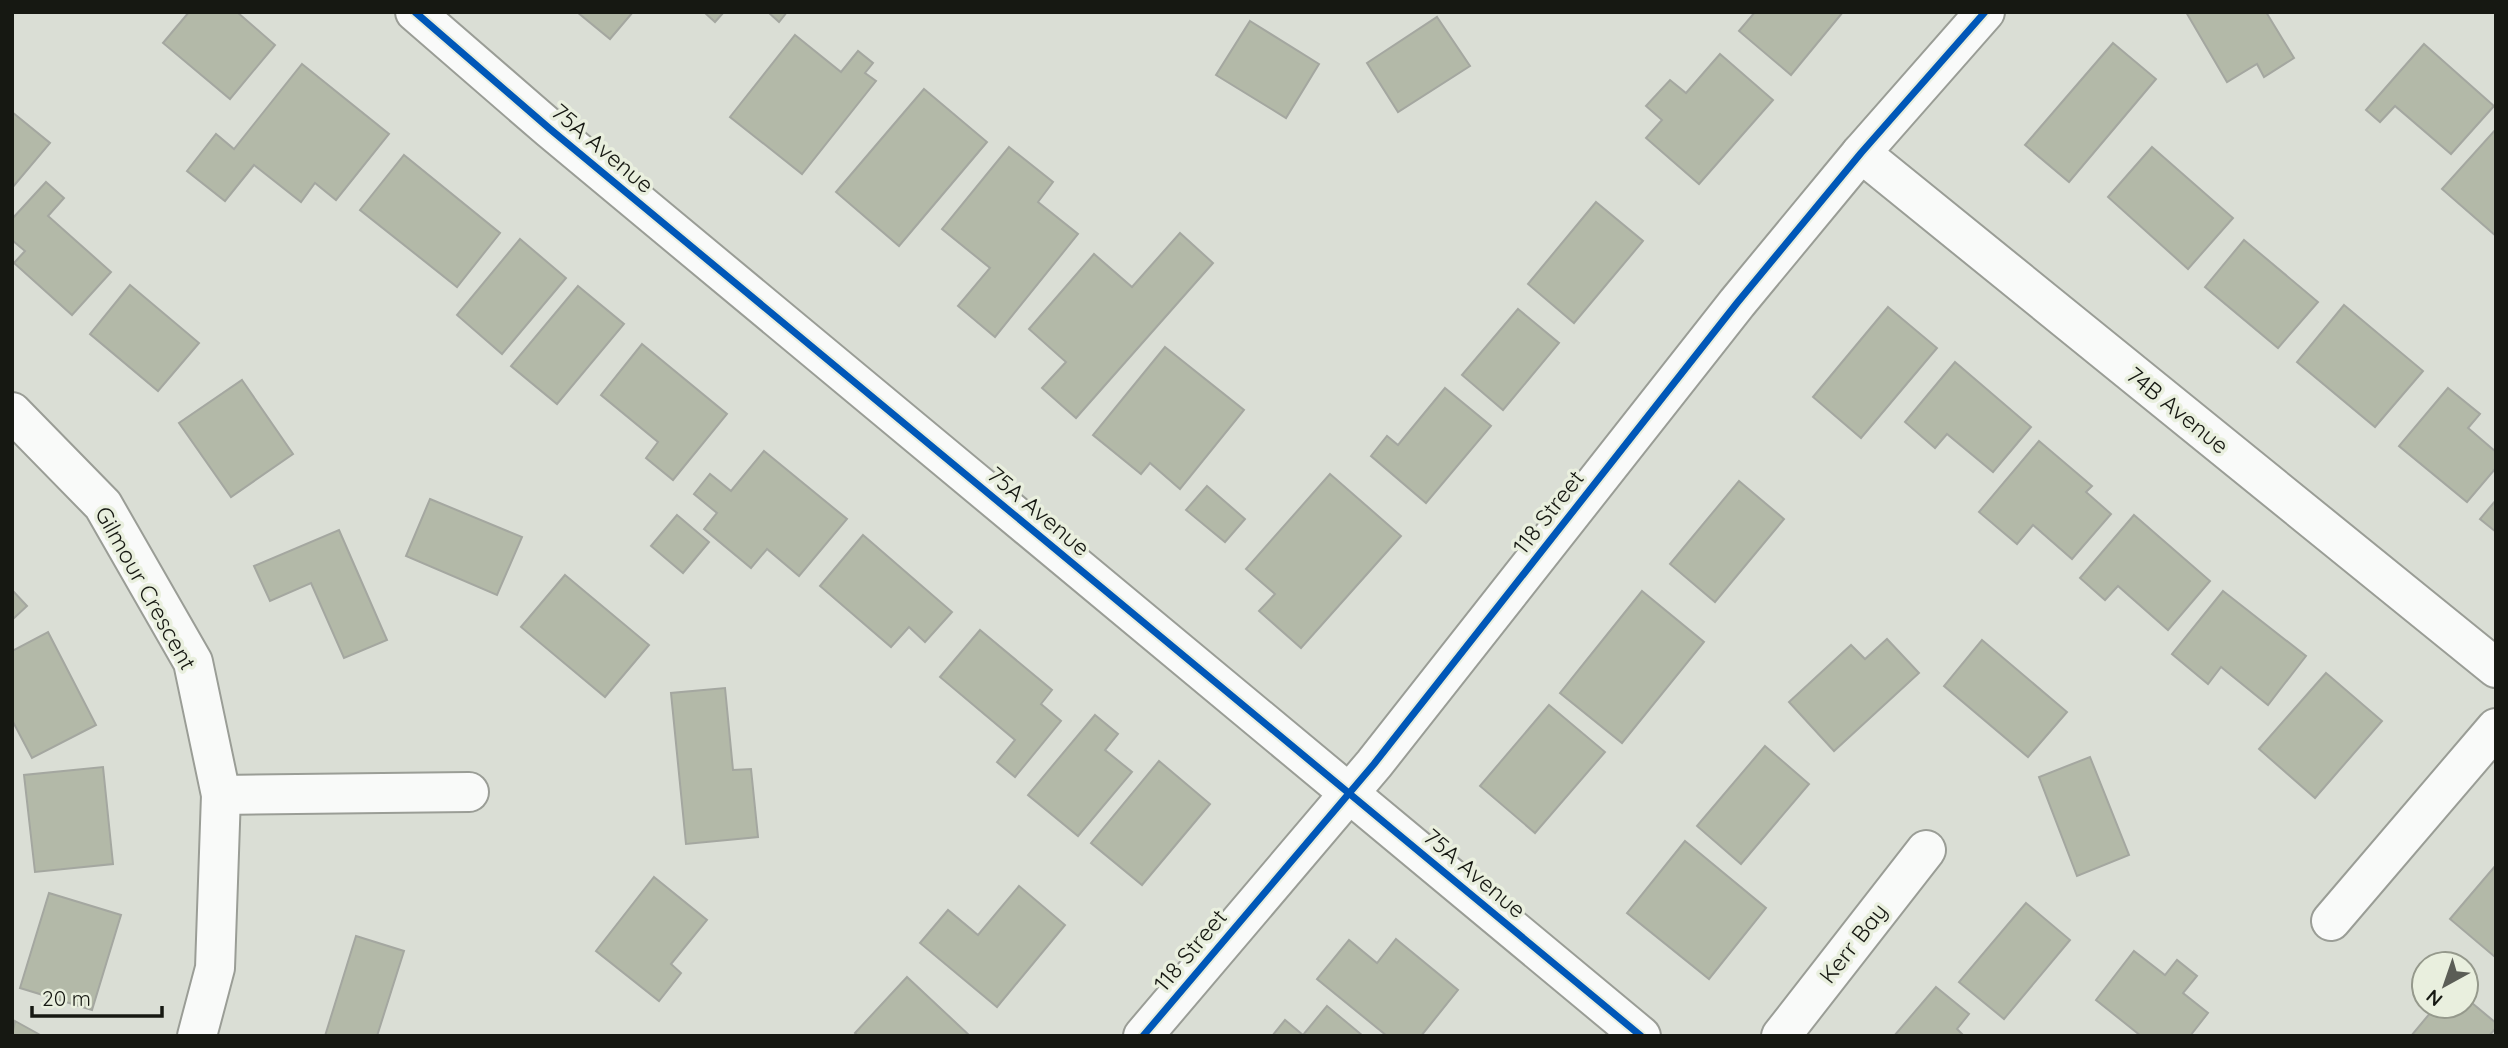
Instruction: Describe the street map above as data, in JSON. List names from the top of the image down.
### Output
{
  "streets": {
    "street": [
      "75A Avenue",
      "74B Avenue",
      "118 Street",
      "Gilmour Crescent",
      "Kerr Bay"
    ]
  },
  "crossings": [
    ["75A Avenue", "118 Street"],
    ["74B Avenue", "118 Street"]
  ],
  "scale_bar": "20 m",
  "north": "bottom left"
}
